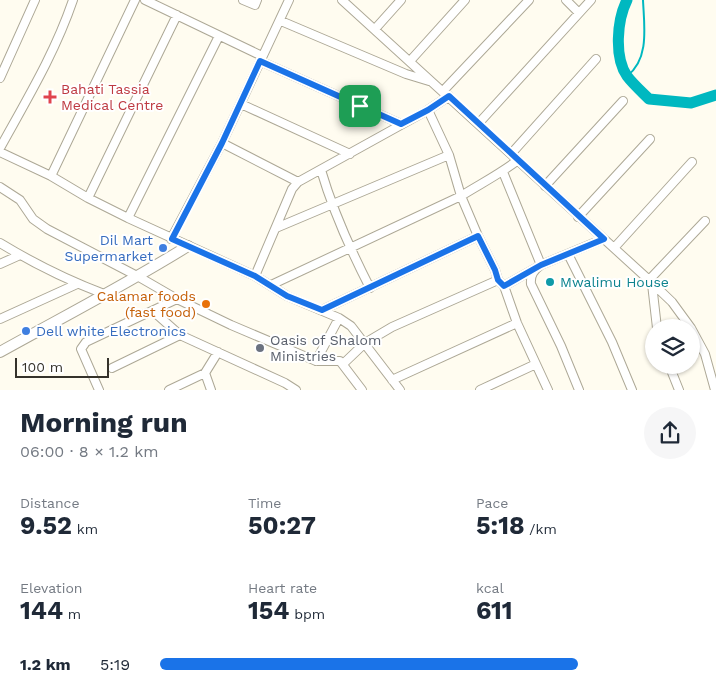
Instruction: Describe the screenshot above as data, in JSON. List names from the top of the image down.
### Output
{
  "places": {
    "health": ["Bahati Tassia Medical Centre"],
    "other": [
      "Dil Mart Supermarket",
      "Mwalimu House",
      "Calamar foods (fast food)",
      "Dell white Electronics",
      "Oasis of Shalom Ministries"
    ]
  },
  "scale_bar": "100 m",
  "page": {
    "scale": "100 m",
    "heading": ["Morning run", "06:00 · 8 × 1.2 km"],
    "stats": [
      ["Distance", "9.52 km"],
      ["Time", "50:27"],
      ["Pace", "5:18 /km"],
      ["Elevation", "144 m"],
      ["Heart rate", "154 bpm"],
      ["kcal", "611"]
    ],
    "list": [
      {
        "name": "1.2 km",
        "note": "5:19"
      }
    ]
  }
}
